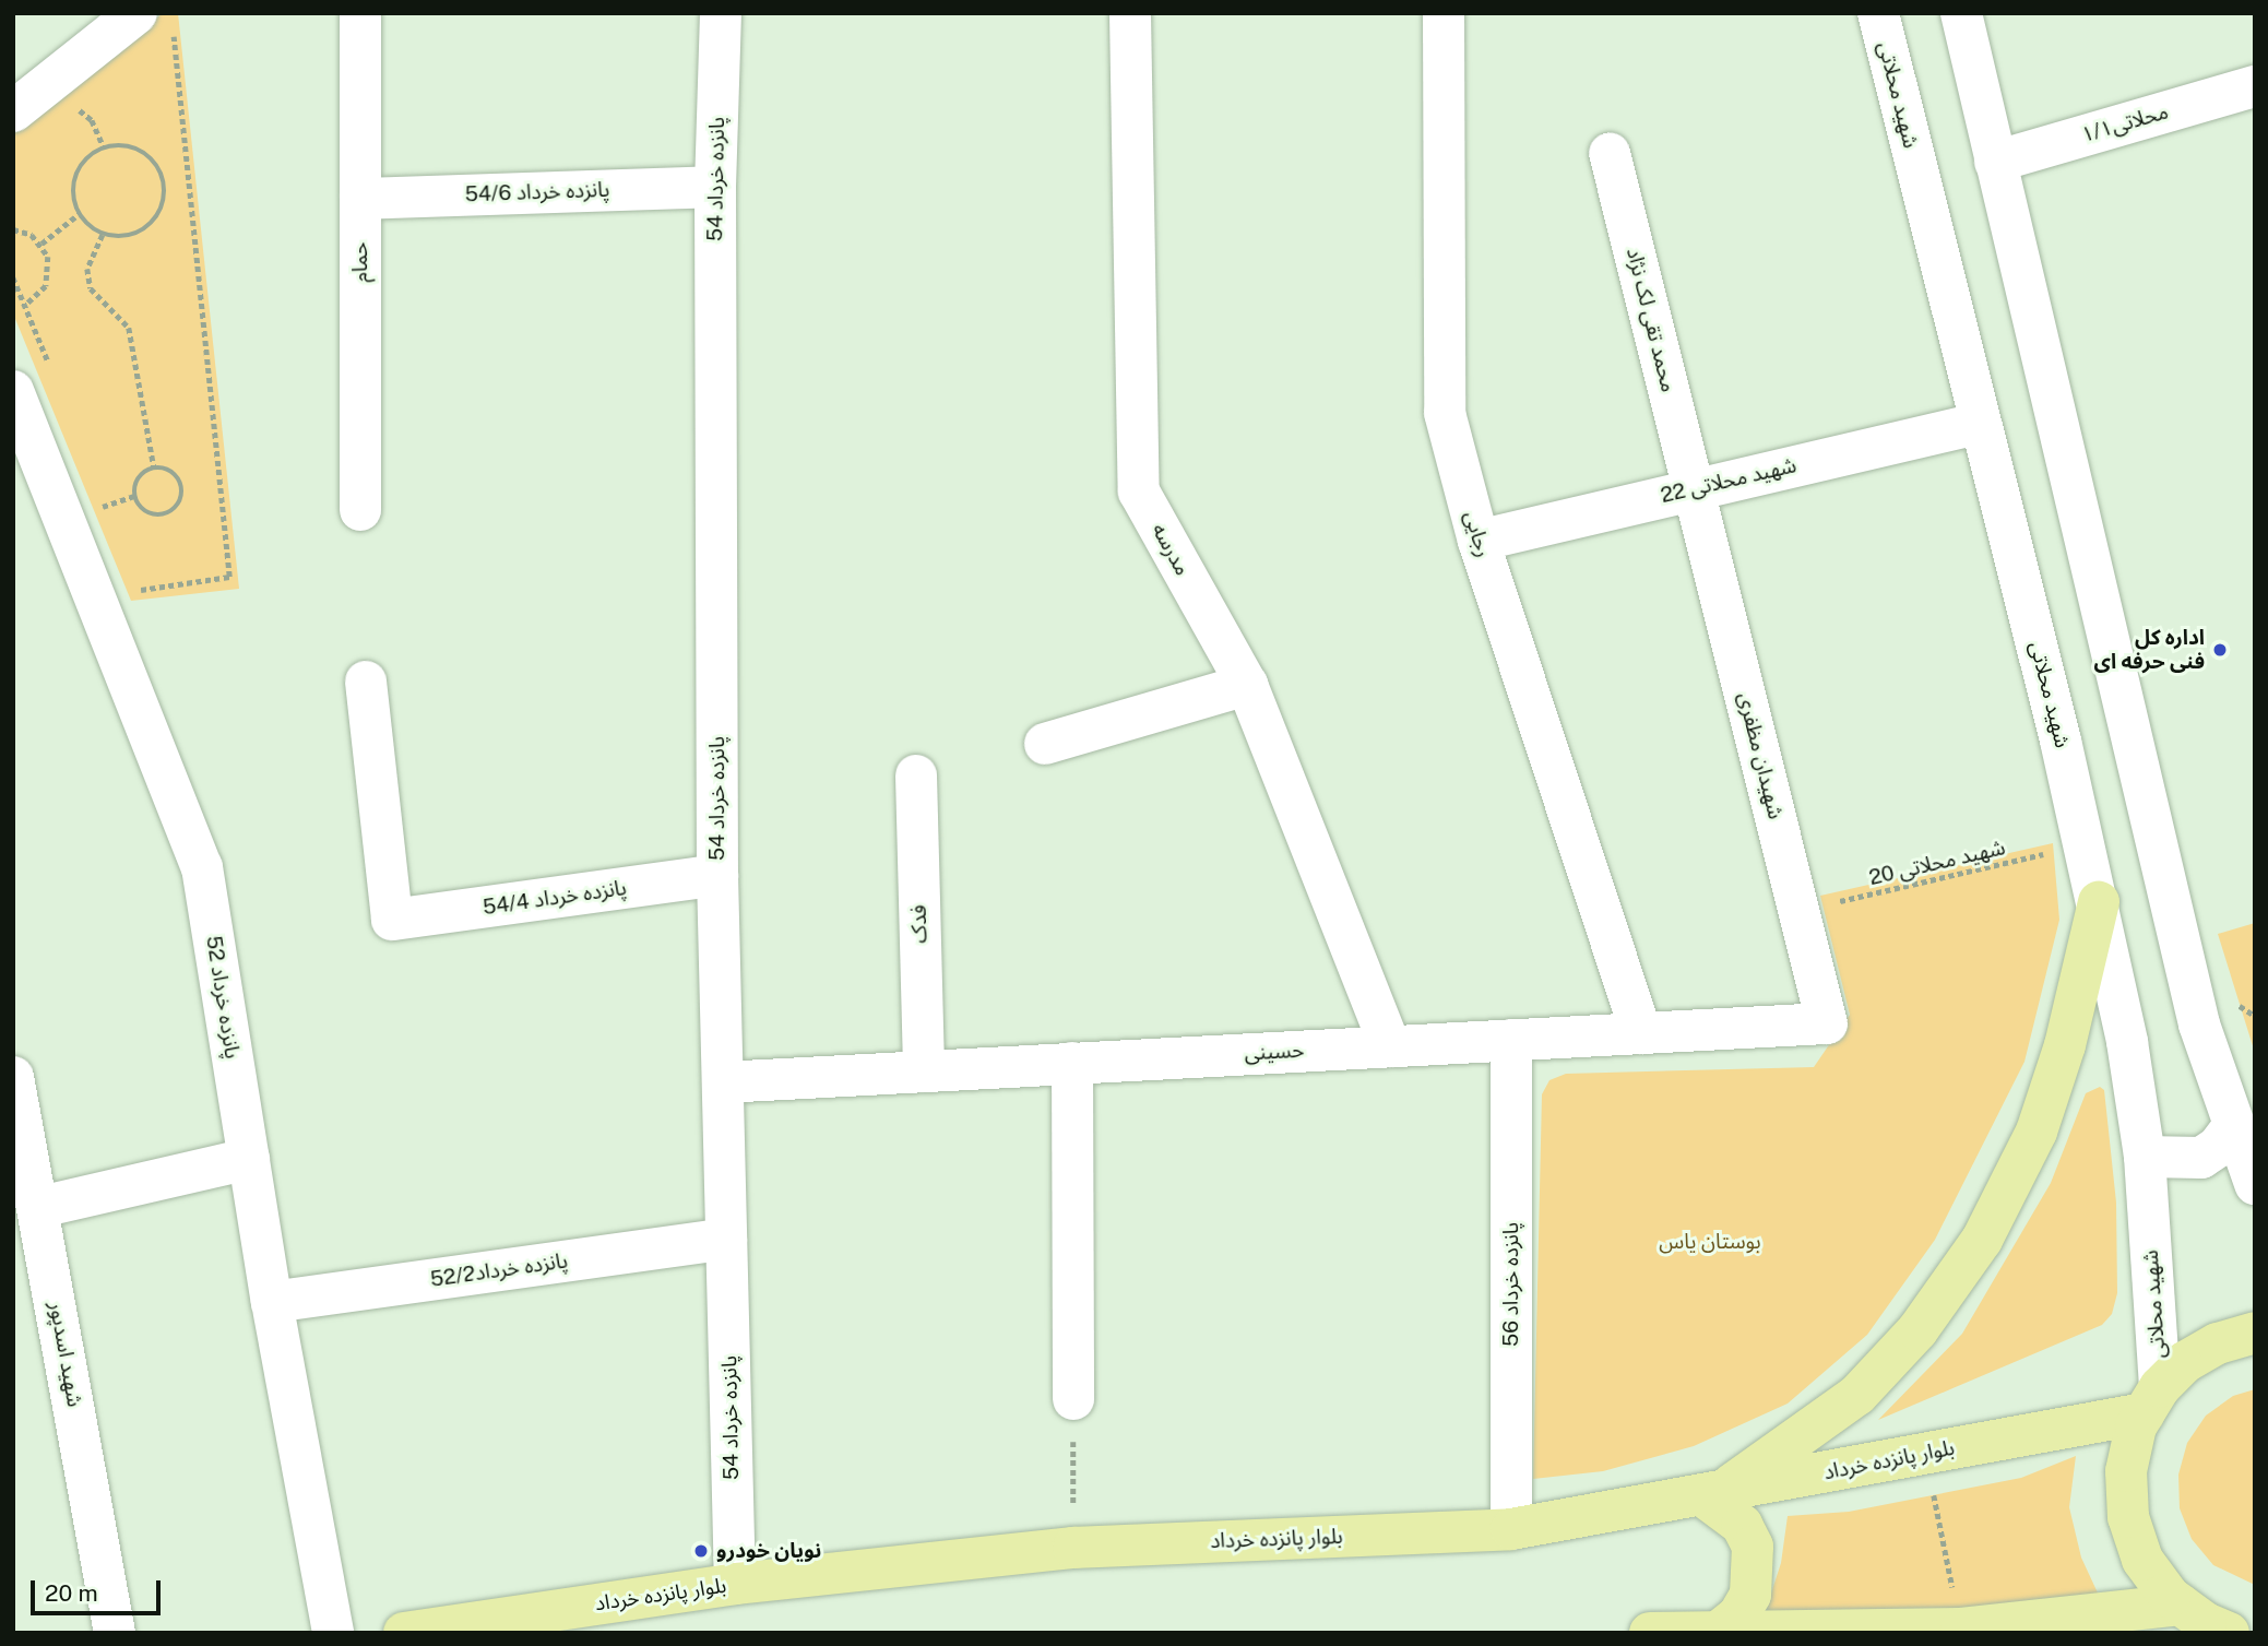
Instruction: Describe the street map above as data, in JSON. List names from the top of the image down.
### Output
{
  "streets": {
    "main road": ["بلوار پانزده خرداد"],
    "street": [
      "شهید محلاتی",
      "محلاتی۱/۱",
      "پانزده خرداد 54",
      "پانزده خرداد 54/6",
      "حمام",
      "محمد تقی لک نژاد",
      "شهید محلاتی 22",
      "رجایی",
      "مدرسه",
      "شهیدان مظفری",
      "پانزده خرداد 54/4",
      "فدک",
      "پانزده خرداد 52",
      "حسینی",
      "پانزده خرداد52/2",
      "پانزده خرداد 56",
      "شهید اسدپور"
    ],
    "path": ["شهید محلاتی 20"]
  },
  "crossings": [
    ["شهید محلاتی", "شهید محلاتی 22"],
    ["شهید محلاتی", "شهید محلاتی 20"],
    ["شهید محلاتی", "بلوار پانزده خرداد"],
    ["پانزده خرداد 54", "پانزده خرداد 54/6"],
    ["پانزده خرداد 54", "پانزده خرداد 54/4"],
    ["پانزده خرداد 54", "حسینی"],
    ["پانزده خرداد 54", "پانزده خرداد52/2"],
    ["پانزده خرداد 54", "بلوار پانزده خرداد"],
    ["پانزده خرداد 54/6", "حمام"],
    ["محمد تقی لک نژاد", "شهید محلاتی 22"],
    ["محمد تقی لک نژاد", "شهیدان مظفری"],
    ["شهید محلاتی 22", "رجایی"],
    ["شهید محلاتی 22", "شهیدان مظفری"],
    ["رجایی", "حسینی"],
    ["مدرسه", "حسینی"],
    ["شهیدان مظفری", "شهید محلاتی 20"],
    ["شهیدان مظفری", "حسینی"],
    ["فدک", "حسینی"],
    ["پانزده خرداد 52", "پانزده خرداد52/2"],
    ["حسینی", "پانزده خرداد 56"],
    ["پانزده خرداد 56", "بلوار پانزده خرداد"]
  ],
  "parks": ["بوستان یاس"],
  "places": ["اداره کل فنی حرفه ای", "نویان خودرو"],
  "scale_bar": "20 m"
}
